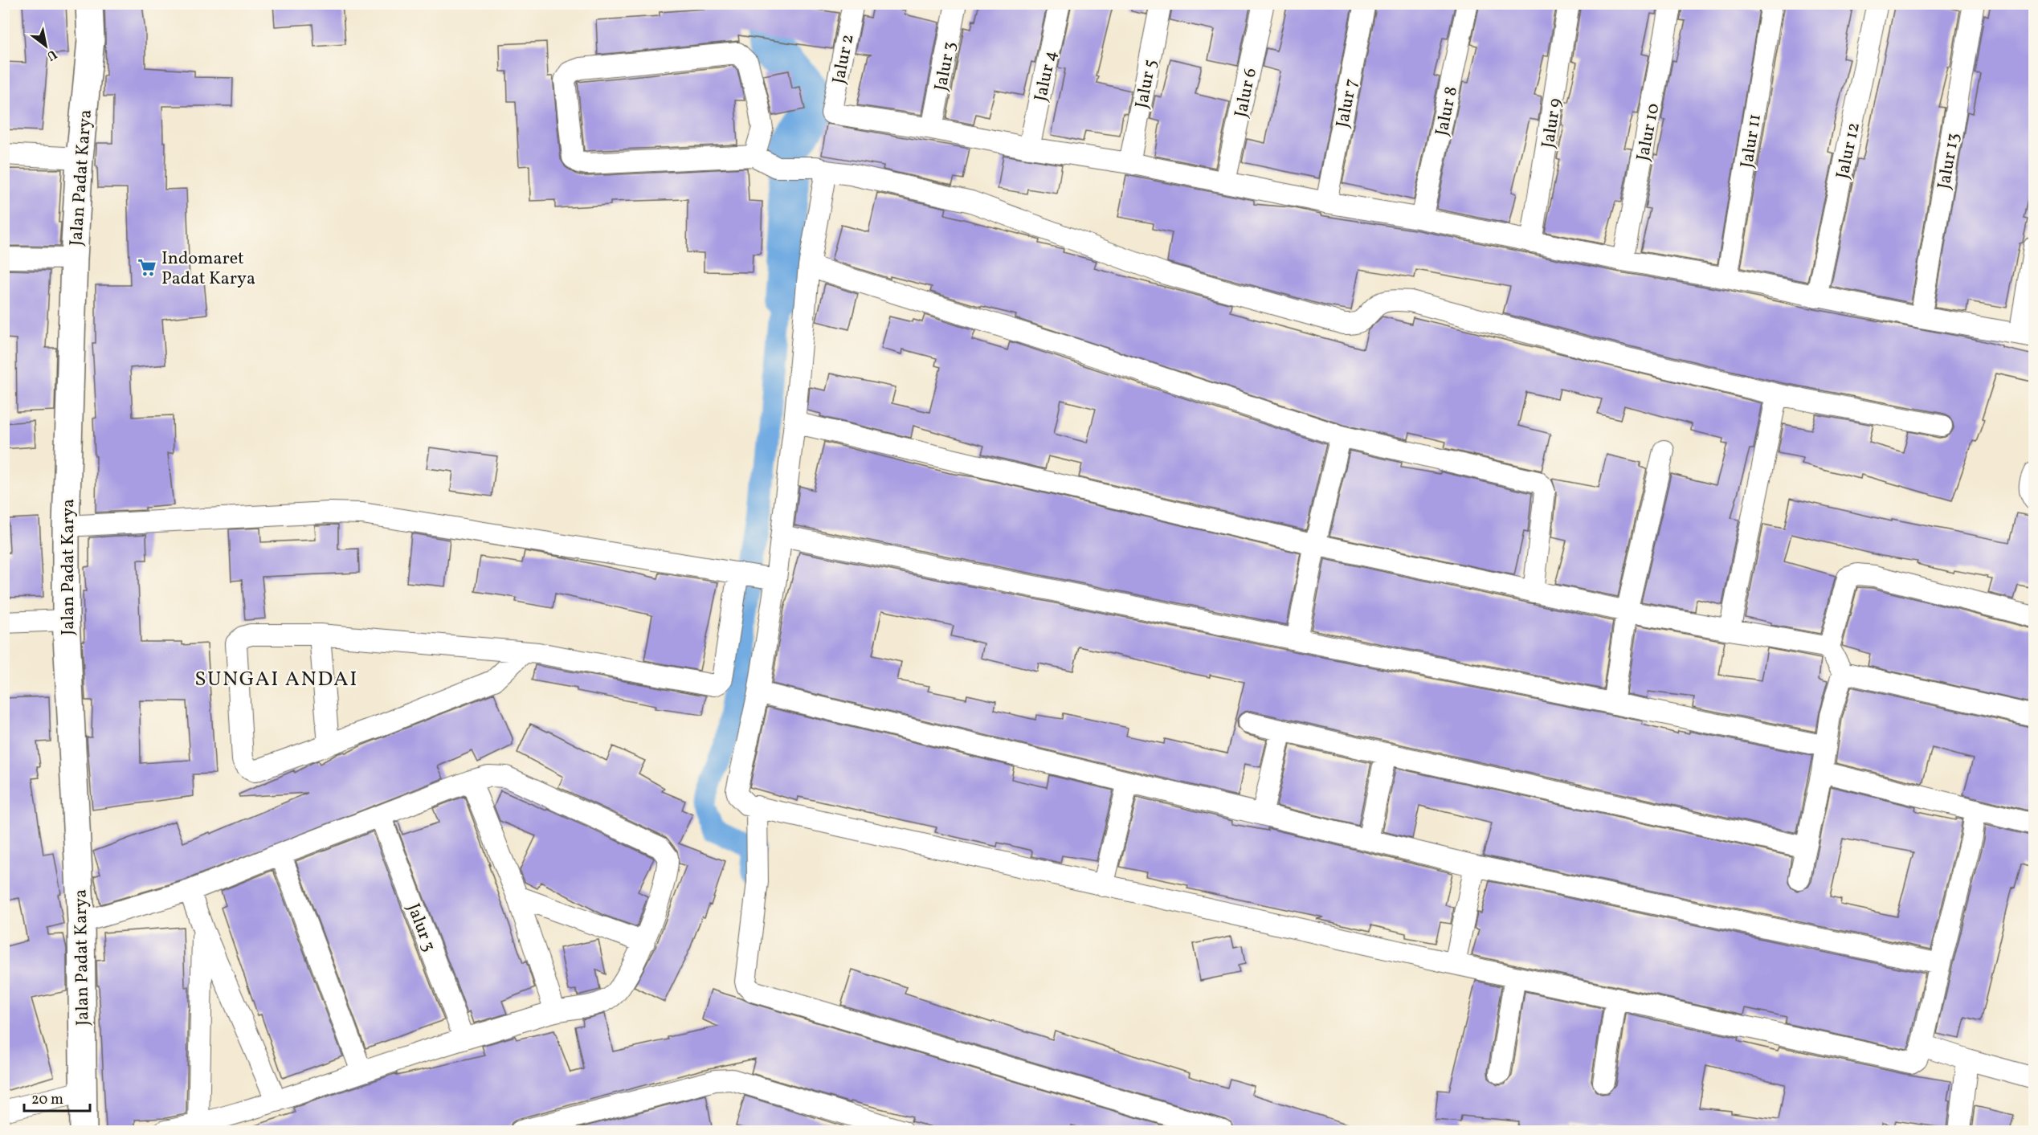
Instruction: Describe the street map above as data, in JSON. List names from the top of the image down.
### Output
{
  "streets": {
    "street": [
      "Jalur 2",
      "Jalur 3",
      "Jalur 4",
      "Jalur 5",
      "Jalur 6",
      "Jalur 7",
      "Jalur 8",
      "Jalur 9",
      "Jalur 10",
      "Jalur 11",
      "Jalur 12",
      "Jalur 13",
      "Jalan Padat Karya"
    ]
  },
  "crossings": [
    ["Jalur 2", "Jalur 3"]
  ],
  "districts": ["SUNGAI ANDAI"],
  "places": {
    "supermarket": ["Indomaret Padat Karya"]
  },
  "scale_bar": "20 m",
  "north": "bottom right"
}
